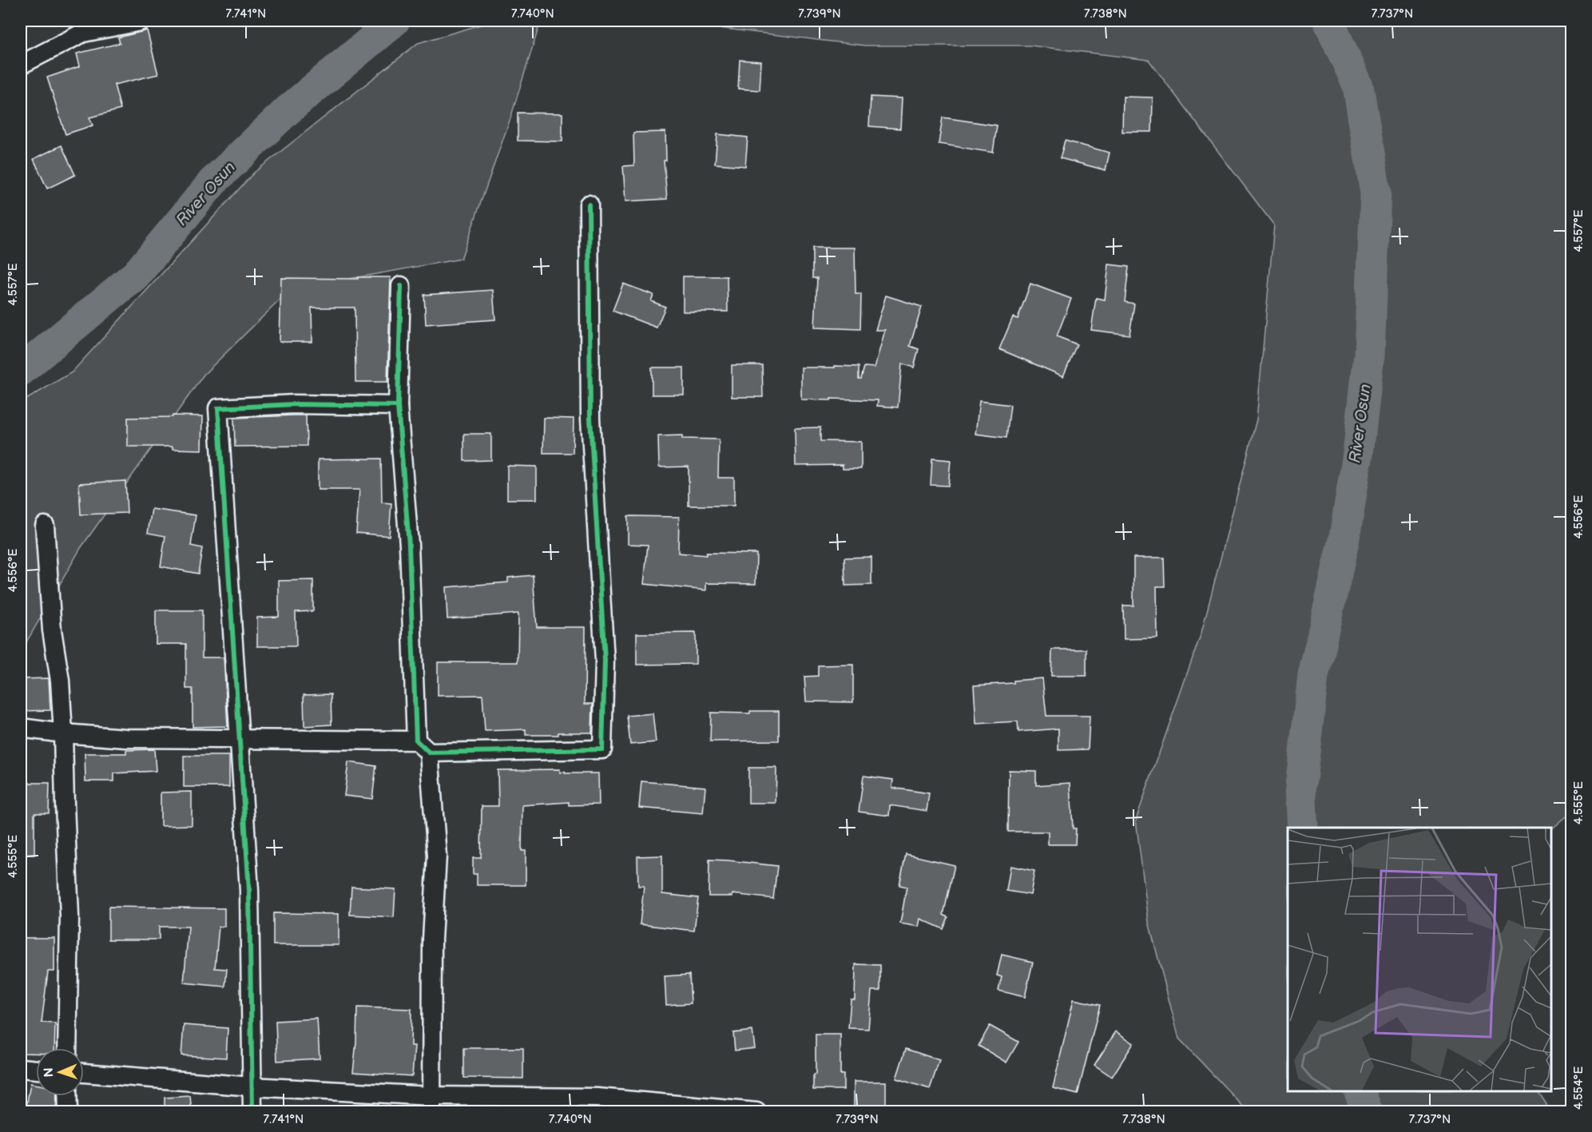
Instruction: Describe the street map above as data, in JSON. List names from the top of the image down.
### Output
{
  "water": ["River Osun"],
  "north": "left",
  "coordinates": [
    "7.741°N",
    "7.740°N",
    "7.739°N",
    "7.738°N",
    "7.737°N",
    "4.557°E",
    "4.556°E",
    "4.555°E",
    "4.554°E"
  ]
}
